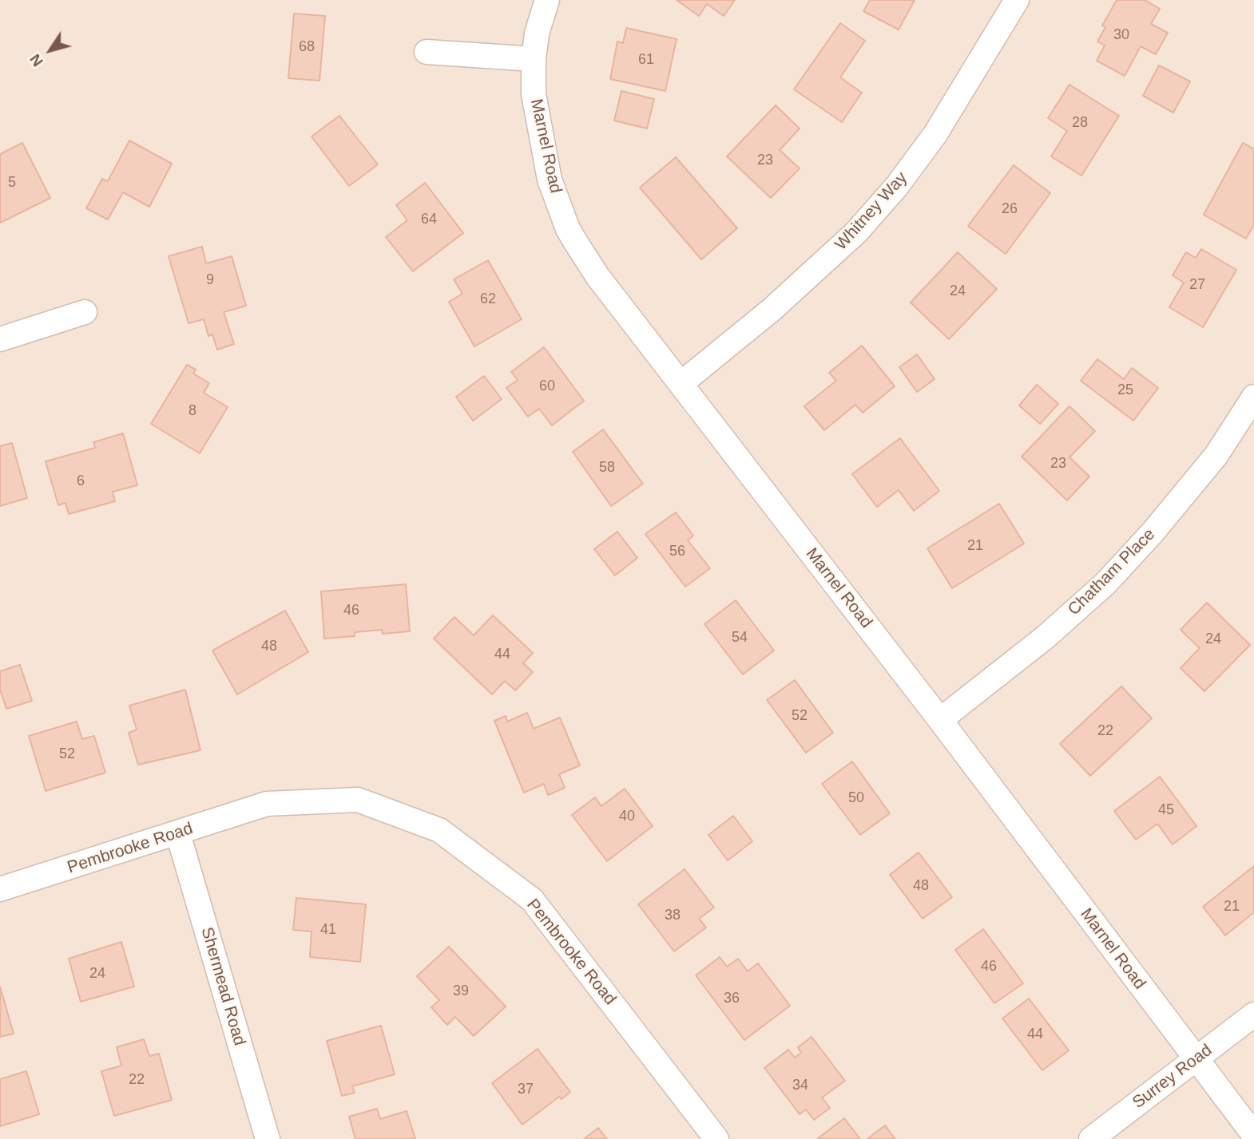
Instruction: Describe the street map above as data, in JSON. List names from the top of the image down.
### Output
{
  "streets": {
    "street": [
      "Marnel Road",
      "Whitney Way",
      "Chatham Place",
      "Pembrooke Road",
      "Shermead Road",
      "Surrey Road"
    ]
  },
  "crossings": [
    ["Marnel Road", "Whitney Way"],
    ["Marnel Road", "Chatham Place"],
    ["Marnel Road", "Surrey Road"],
    ["Pembrooke Road", "Shermead Road"]
  ],
  "house_numbers": [
    "30",
    "68",
    "61",
    "28",
    "23",
    "5",
    "26",
    "64",
    "9",
    "27",
    "24",
    "62",
    "60",
    "25",
    "8",
    "23",
    "58",
    "6",
    "21",
    "56",
    "46",
    "54",
    "24",
    "48",
    "44",
    "52",
    "22",
    "52",
    "50",
    "45",
    "40",
    "48",
    "21",
    "38",
    "41",
    "46",
    "24",
    "39",
    "36",
    "44",
    "22",
    "34",
    "37"
  ],
  "north": "bottom left"
}
